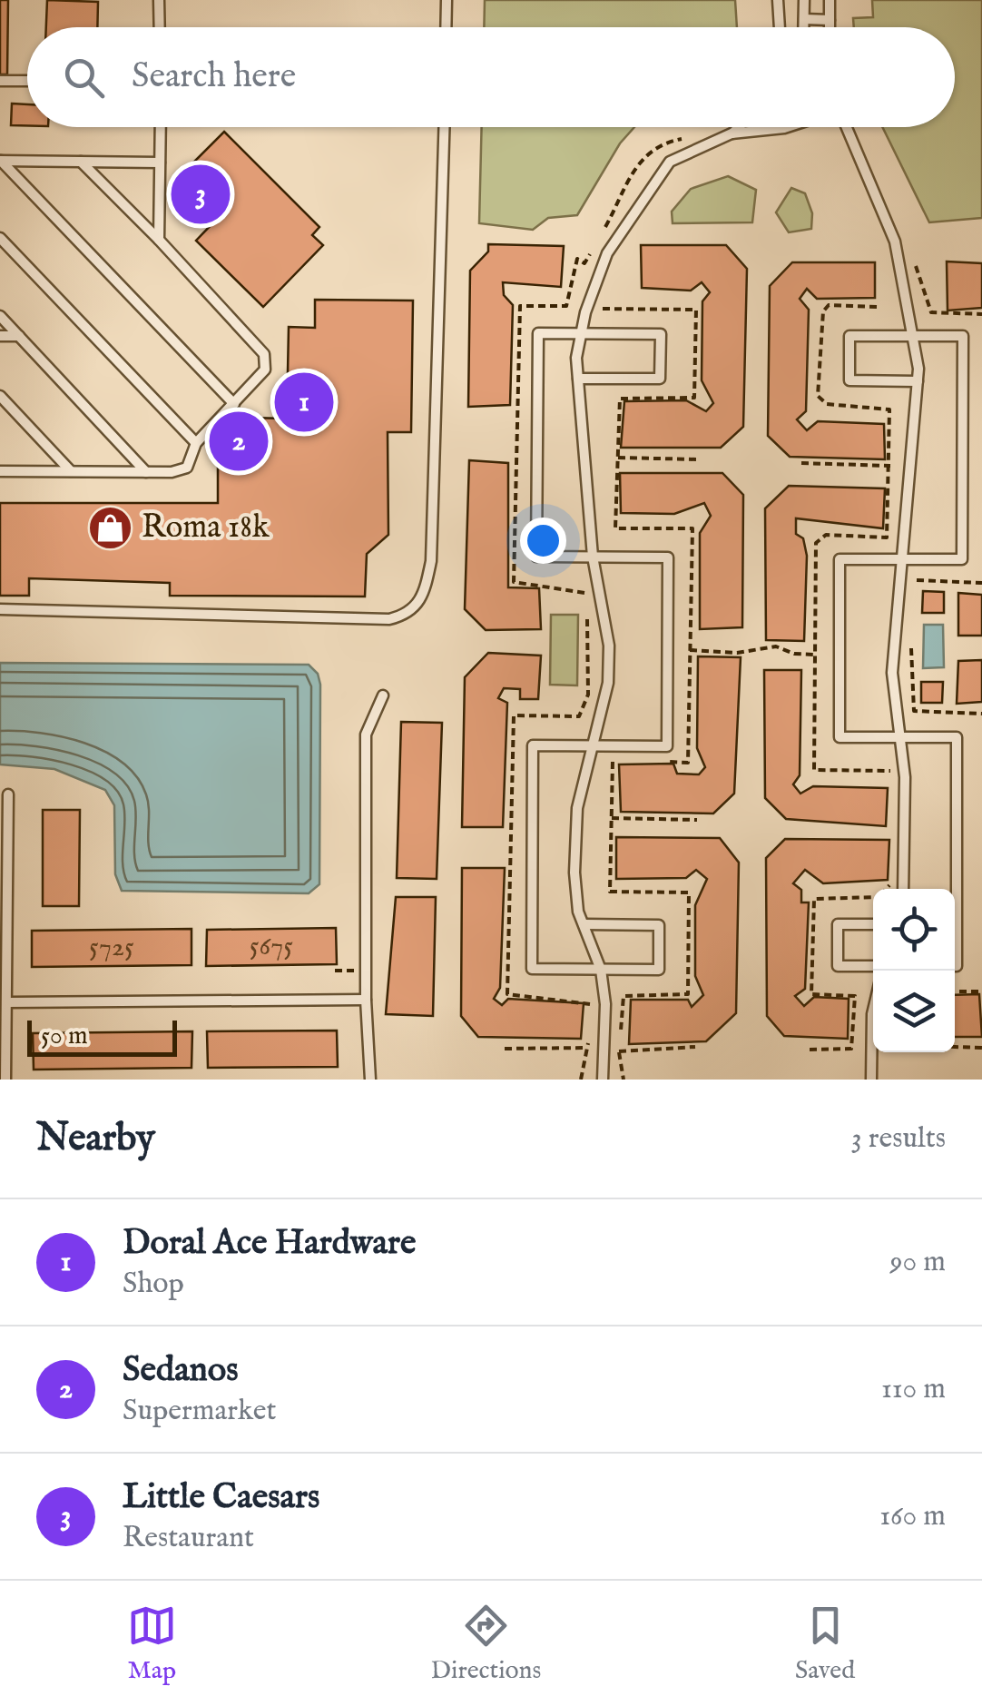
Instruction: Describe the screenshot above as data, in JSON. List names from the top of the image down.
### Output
{
  "places": {
    "shop": ["Roma 18k"]
  },
  "house_numbers": ["5675", "5725"],
  "scale_bar": "50 m",
  "page": {
    "search": "Search here",
    "pins": ["3", "1", "2"],
    "scale": "50 m",
    "heading": ["Nearby", "3 results"],
    "list": [
      {
        "mark": "1",
        "name": "Doral Ace Hardware",
        "note": "Shop",
        "value": "90 m"
      },
      {
        "mark": "2",
        "name": "Sedanos",
        "note": "Supermarket",
        "value": "110 m"
      },
      {
        "mark": "3",
        "name": "Little Caesars",
        "note": "Restaurant",
        "value": "160 m"
      }
    ],
    "nav": ["Map", "Directions", "Saved"]
  }
}
